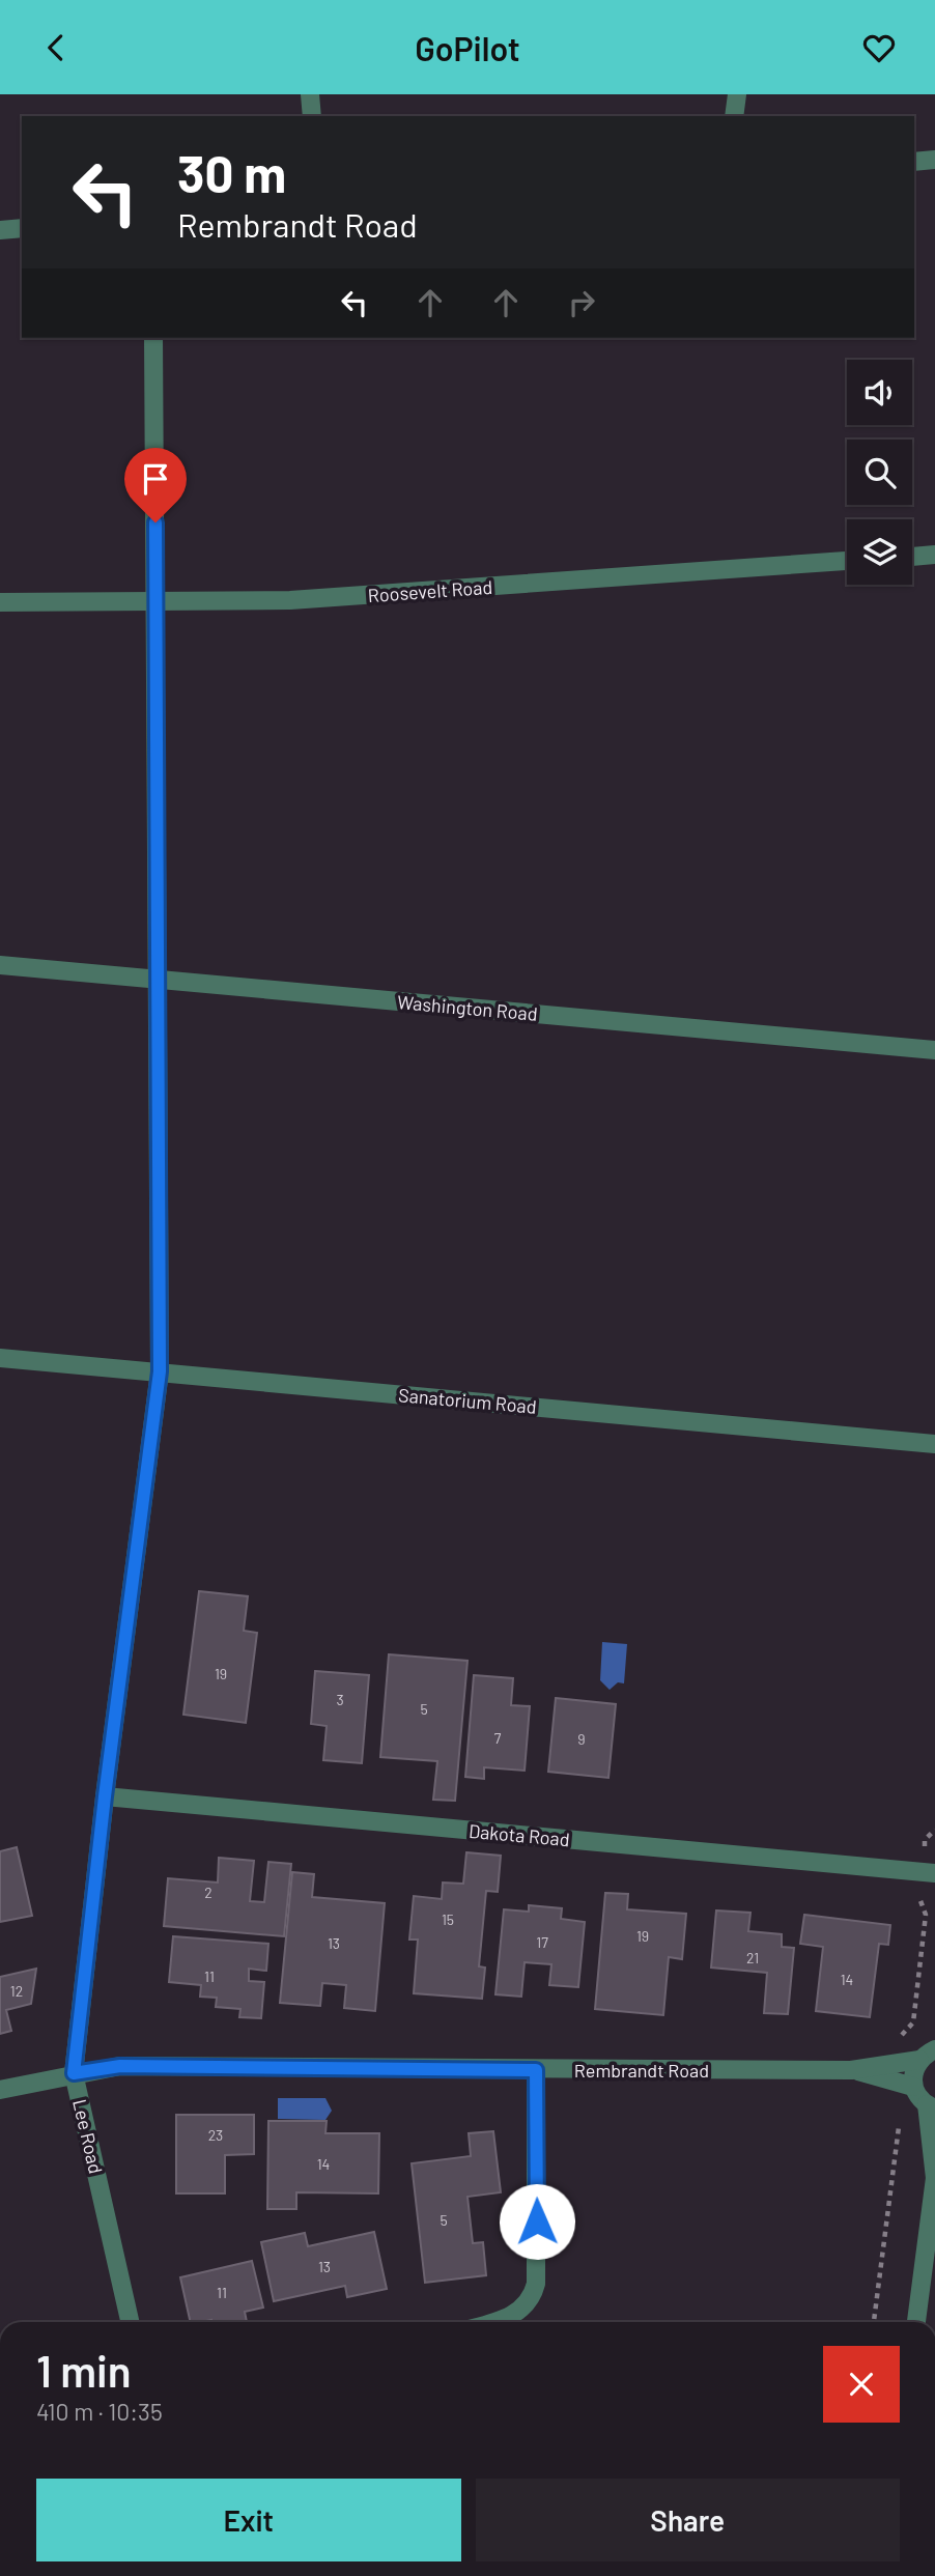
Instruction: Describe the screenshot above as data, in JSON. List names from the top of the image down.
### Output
{
  "streets": {
    "street": [
      "Roosevelt Road",
      "Washington Road",
      "Sanatorium Road",
      "Dakota Road",
      "Rembrandt Road",
      "Lee Road"
    ]
  },
  "crossings": [
    ["Roosevelt Road", "Lee Road"],
    ["Washington Road", "Lee Road"],
    ["Sanatorium Road", "Lee Road"],
    ["Dakota Road", "Lee Road"],
    ["Rembrandt Road", "Lee Road"]
  ],
  "house_numbers": [
    "19",
    "3",
    "5",
    "7",
    "9",
    "2",
    "15",
    "19",
    "17",
    "13",
    "21",
    "11",
    "14",
    "12",
    "23",
    "14",
    "5",
    "13",
    "11"
  ],
  "page": {
    "header": "GoPilot",
    "turn": ["30 m", "Rembrandt Road"],
    "heading": ["1 min", "410 m · 10:35"],
    "buttons": ["Exit", "Share"]
  }
}
